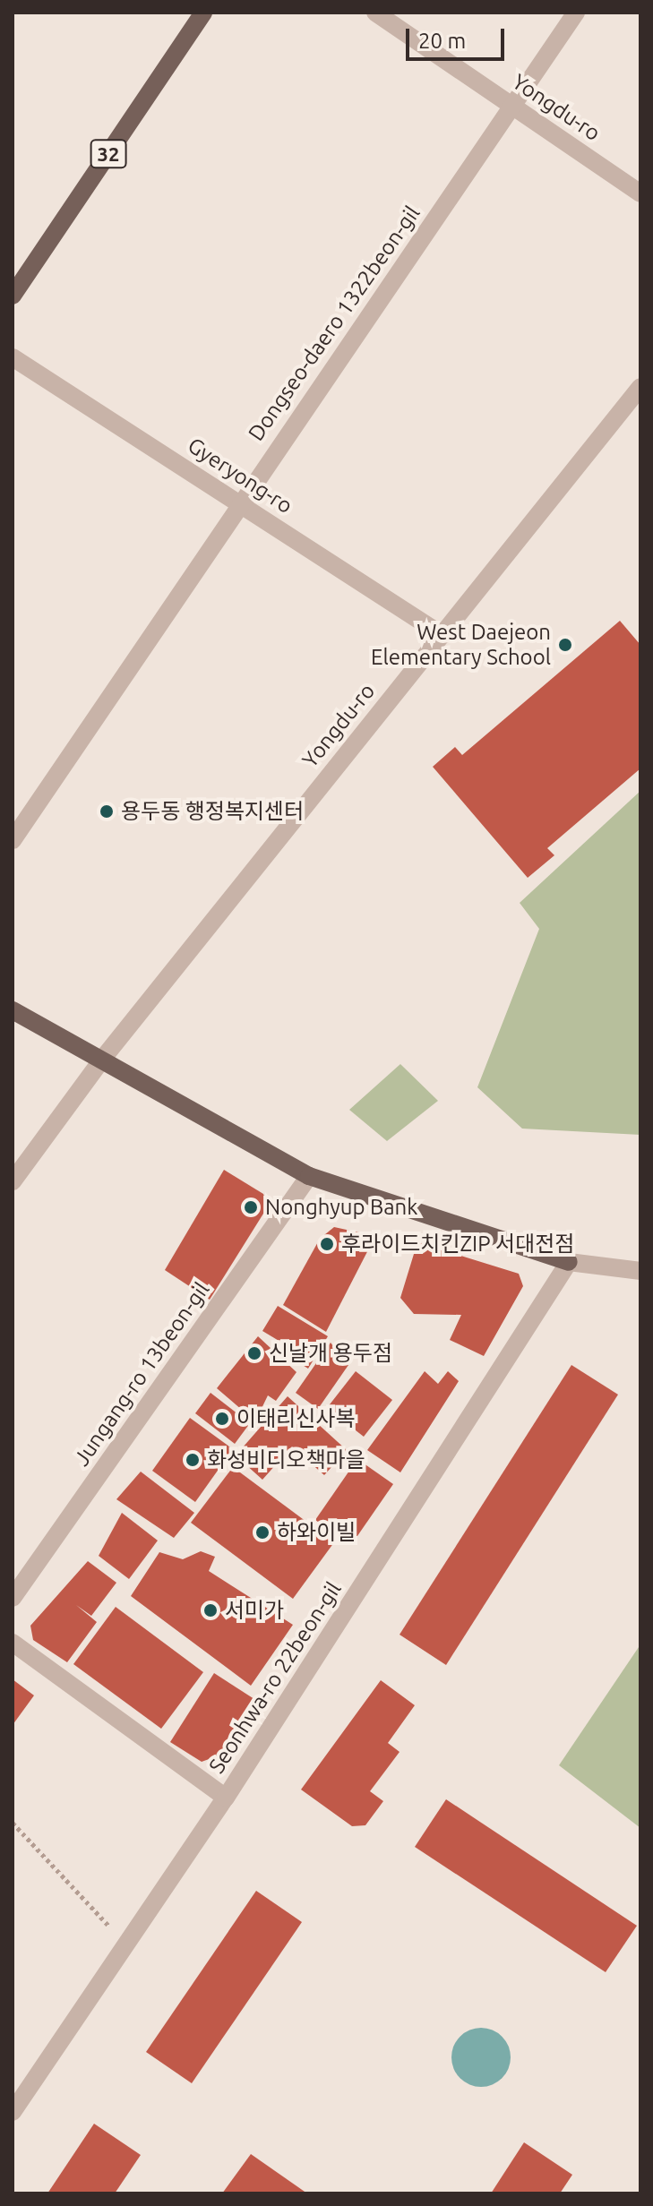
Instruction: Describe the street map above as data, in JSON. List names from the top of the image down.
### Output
{
  "streets": {
    "main road": ["32"],
    "street": [
      "Yongdu-ro",
      "Dongseo-daero 1322beon-gil",
      "Gyeryong-ro",
      "Jungang-ro 13beon-gil",
      "Seonhwa-ro 22beon-gil"
    ]
  },
  "crossings": [
    ["Yongdu-ro", "Dongseo-daero 1322beon-gil"],
    ["Yongdu-ro", "Gyeryong-ro"],
    ["Dongseo-daero 1322beon-gil", "Gyeryong-ro"]
  ],
  "places": [
    "West Daejeon Elementary School",
    "용두동 행정복지센터",
    "Nonghyup Bank",
    "후라이드치킨ZIP 서대전점",
    "신날개 용두점",
    "이태리신사복",
    "화성비디오책마을",
    "하와이빌",
    "서미가"
  ],
  "scale_bar": "20 m"
}
